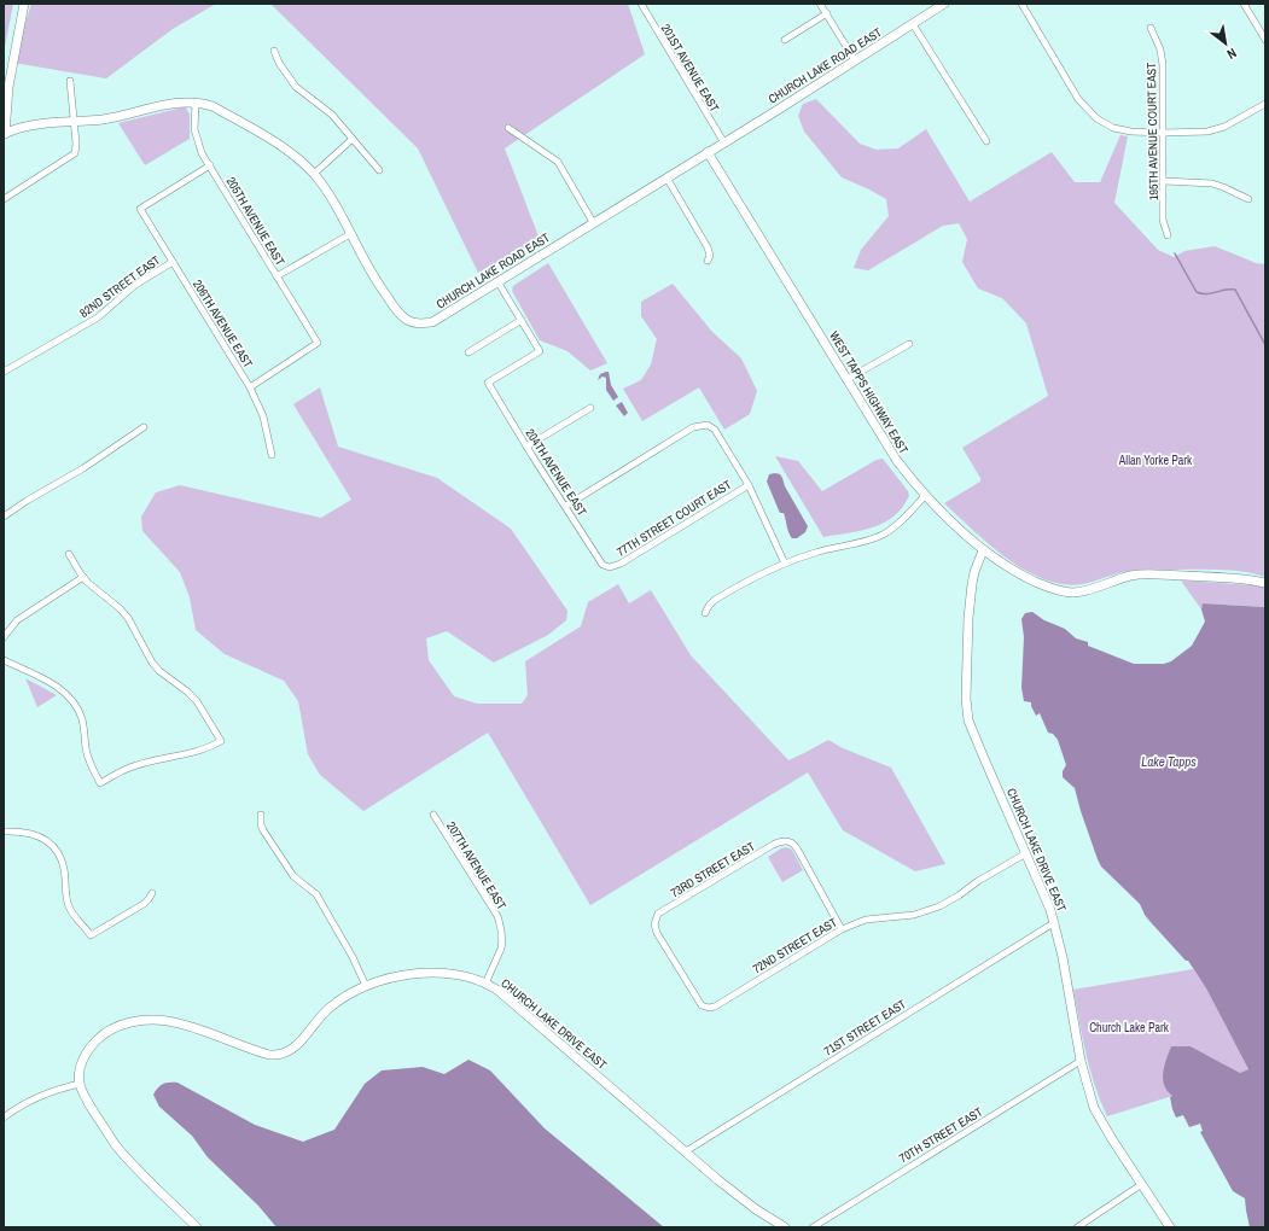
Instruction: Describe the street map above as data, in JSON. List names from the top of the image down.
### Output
{
  "streets": {
    "street": [
      "CHURCH LAKE ROAD EAST",
      "201ST AVENUE EAST",
      "195TH AVENUE COURT EAST",
      "205TH AVENUE EAST",
      "82ND STREET EAST",
      "206TH AVENUE EAST",
      "WEST TAPPS HIGHWAY EAST",
      "204TH AVENUE EAST",
      "77TH STREET COURT EAST",
      "CHURCH LAKE DRIVE EAST",
      "207TH AVENUE EAST",
      "73RD STREET EAST",
      "72ND STREET EAST",
      "71ST STREET EAST",
      "70TH STREET EAST"
    ]
  },
  "crossings": [
    ["CHURCH LAKE ROAD EAST", "201ST AVENUE EAST"],
    ["CHURCH LAKE ROAD EAST", "205TH AVENUE EAST"],
    ["CHURCH LAKE ROAD EAST", "WEST TAPPS HIGHWAY EAST"],
    ["205TH AVENUE EAST", "206TH AVENUE EAST"],
    ["82ND STREET EAST", "206TH AVENUE EAST"],
    ["WEST TAPPS HIGHWAY EAST", "CHURCH LAKE DRIVE EAST"],
    ["204TH AVENUE EAST", "77TH STREET COURT EAST"],
    ["CHURCH LAKE DRIVE EAST", "207TH AVENUE EAST"],
    ["CHURCH LAKE DRIVE EAST", "72ND STREET EAST"],
    ["CHURCH LAKE DRIVE EAST", "71ST STREET EAST"],
    ["CHURCH LAKE DRIVE EAST", "70TH STREET EAST"],
    ["73RD STREET EAST", "72ND STREET EAST"]
  ],
  "water": ["Lake Tapps"],
  "parks": ["Allan Yorke Park", "Church Lake Park"],
  "north": "bottom right"
}
